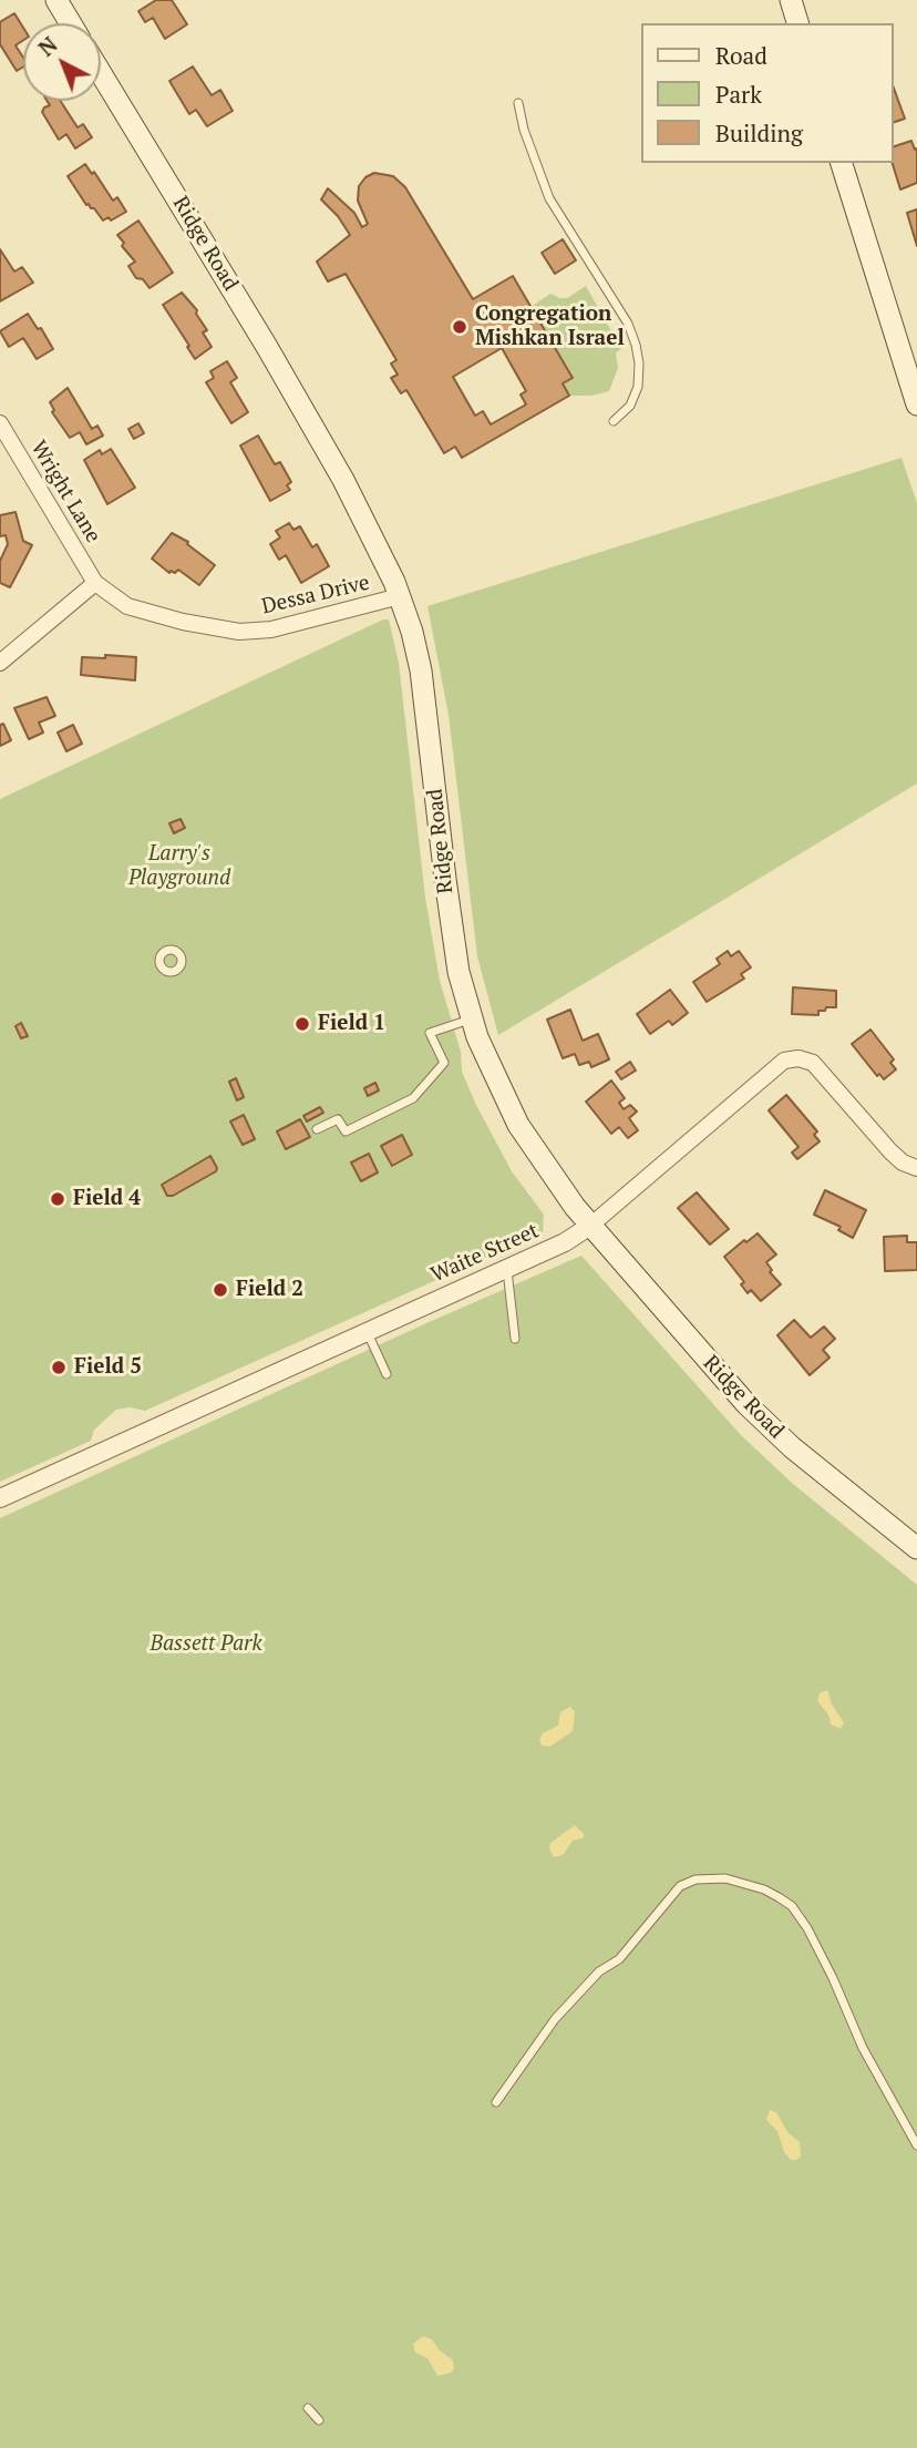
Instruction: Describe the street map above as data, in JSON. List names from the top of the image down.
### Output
{
  "streets": {
    "main road": ["Ridge Road"],
    "street": ["Wright Lane", "Dessa Drive", "Waite Street"]
  },
  "crossings": [
    ["Ridge Road", "Dessa Drive"],
    ["Ridge Road", "Waite Street"],
    ["Wright Lane", "Dessa Drive"]
  ],
  "parks": ["Larry's Playground", "Bassett Park"],
  "places": [
    "Congregation Mishkan Israel",
    "Field 1",
    "Field 4",
    "Field 2",
    "Field 5"
  ],
  "legend": ["Road", "Park", "Building"],
  "north": "top left"
}
